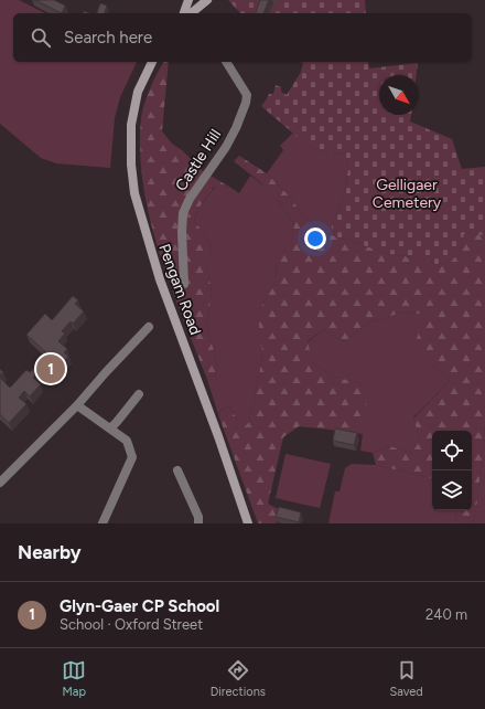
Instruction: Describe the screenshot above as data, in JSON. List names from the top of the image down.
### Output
{
  "streets": {
    "main road": ["Pengam Road"],
    "street": ["Castle Hill"]
  },
  "parks": ["Gelligaer Cemetery"],
  "north": "bottom right",
  "page": {
    "search": "Search here",
    "pins": "1",
    "heading": "Nearby",
    "list": [
      {
        "mark": "1",
        "name": "Glyn-Gaer CP School",
        "note": "School · Oxford Street",
        "value": "240 m"
      }
    ],
    "nav": ["Map", "Directions", "Saved"]
  }
}
